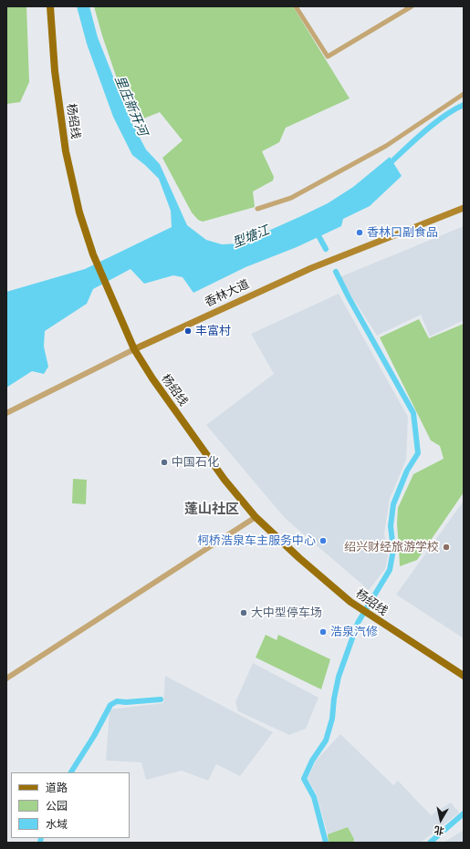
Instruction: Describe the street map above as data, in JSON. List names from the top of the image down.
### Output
{
  "streets": {
    "main road": ["杨绍线", "香林大道"]
  },
  "crossings": [
    ["杨绍线", "香林大道"]
  ],
  "districts": ["蓬山社区"],
  "water": ["里庄新开河", "型塘江"],
  "places": [
    "香林口副食品",
    "丰富村",
    "中国石化",
    "柯桥浩泉车主服务中心",
    "绍兴财经旅游学校",
    "大中型停车场",
    "浩泉汽修"
  ],
  "legend": ["道路", "公园", "水域"],
  "north": "bottom"
}
